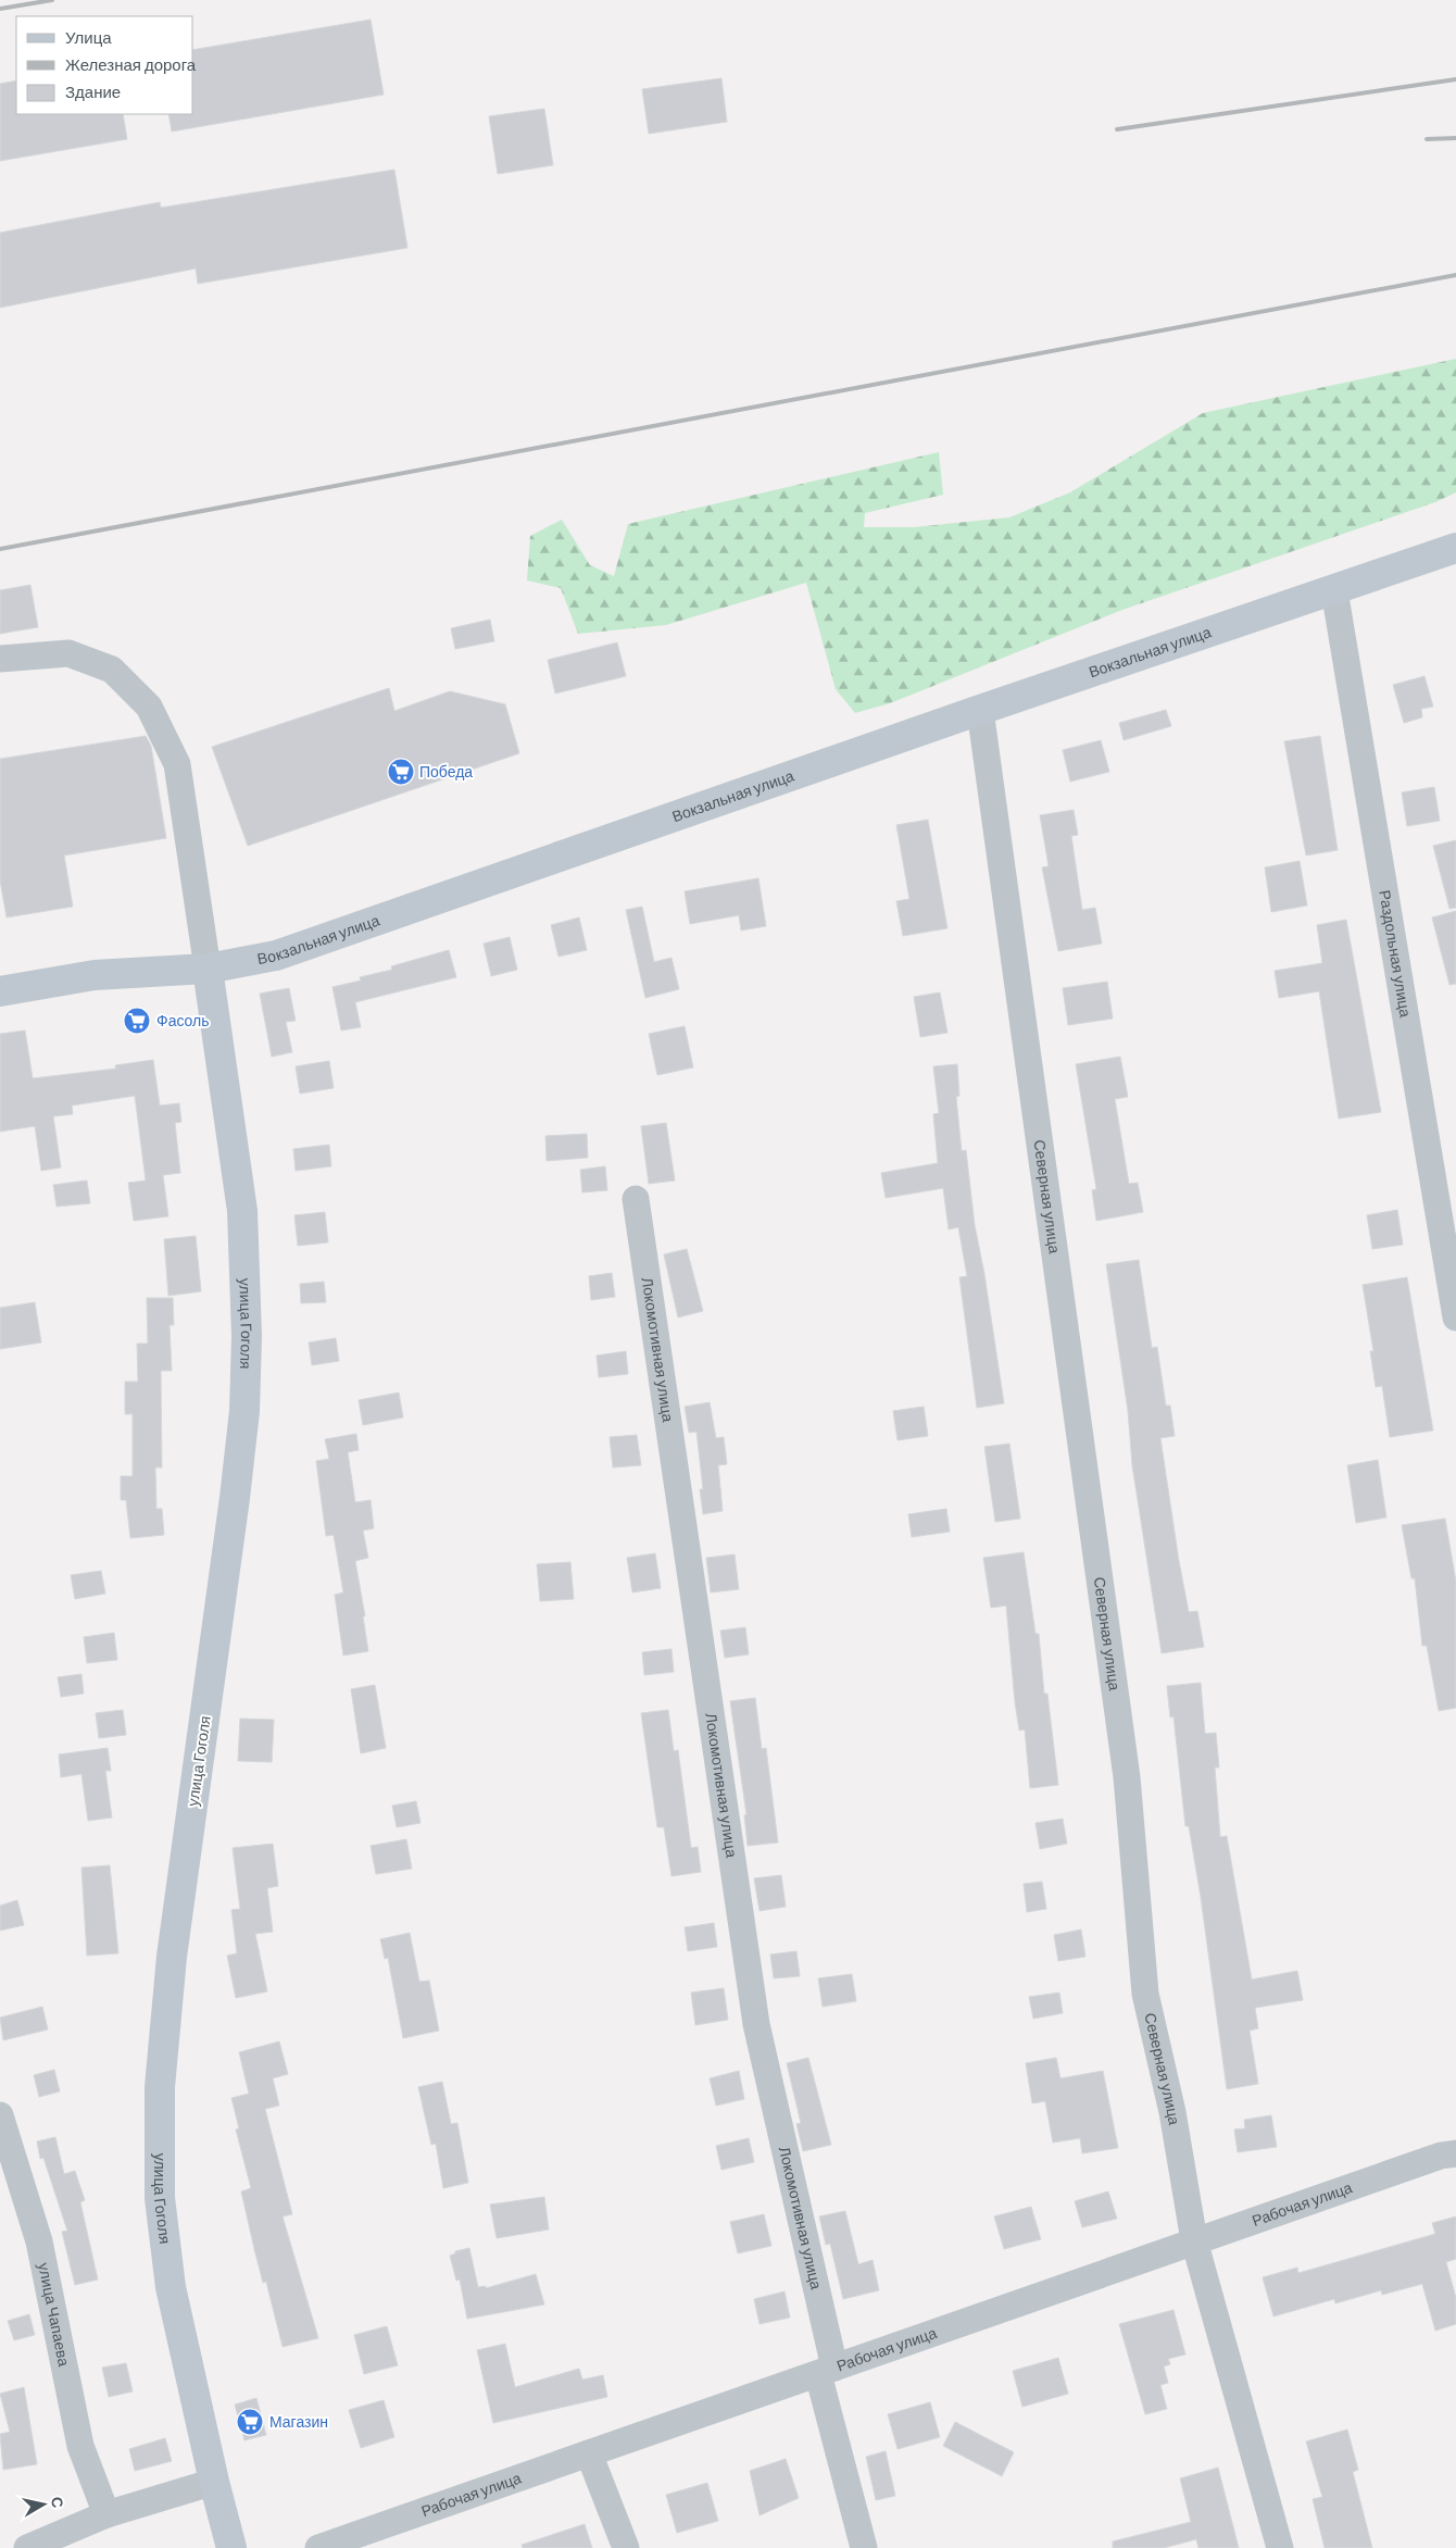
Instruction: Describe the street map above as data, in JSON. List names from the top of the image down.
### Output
{
  "streets": {
    "main road": ["Вокзальная улица", "улица Гоголя"],
    "street": [
      "Раздольная улица",
      "Северная улица",
      "Локомотивная улица",
      "Рабочая улица",
      "улица Чапаева"
    ]
  },
  "crossings": [
    ["Вокзальная улица", "Раздольная улица"],
    ["Вокзальная улица", "Северная улица"],
    ["Вокзальная улица", "улица Гоголя"],
    ["Северная улица", "Рабочая улица"],
    ["Локомотивная улица", "Рабочая улица"]
  ],
  "places": {
    "supermarket": ["Победа", "Фасоль", "Магазин"]
  },
  "legend": ["Улица", "Железная дорога", "Здание"],
  "north": "right"
}
